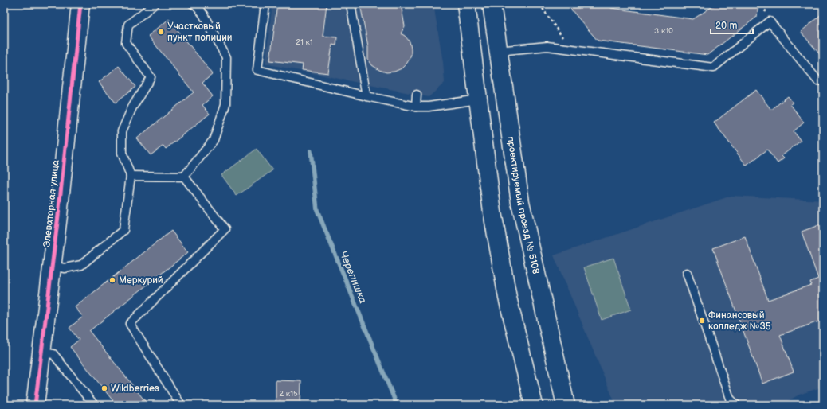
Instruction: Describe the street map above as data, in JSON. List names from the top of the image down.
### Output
{
  "streets": {
    "main road": ["Элеваторная улица", "проектируемый проезд № 5108"]
  },
  "water": ["Черепишка"],
  "places": [
    "Участковый пункт полиции",
    "Меркурий",
    "Финансовый колледж №35",
    "Wildberries"
  ],
  "house_numbers": ["3 к10", "21 к1", "2 к15"],
  "scale_bar": "20 m"
}
